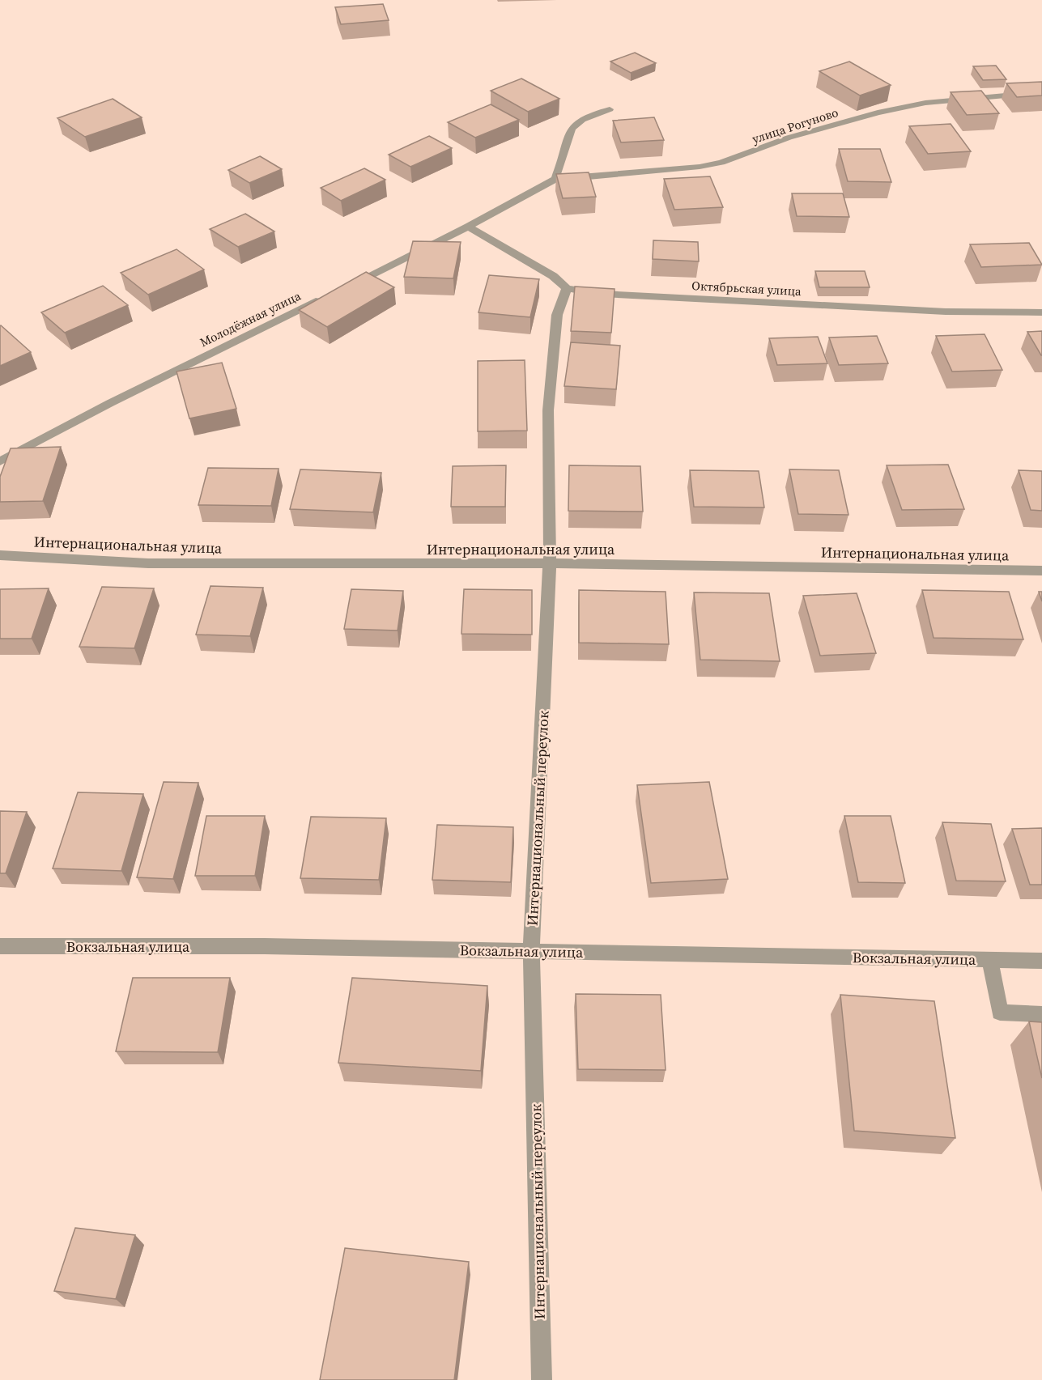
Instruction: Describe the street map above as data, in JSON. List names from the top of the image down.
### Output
{
  "streets": {
    "street": [
      "улица Рогуново",
      "Октябрьская улица",
      "Молодёжная улица",
      "Интернациональная улица",
      "Интернациональный переулок",
      "Вокзальная улица"
    ]
  },
  "crossings": [
    ["Октябрьская улица", "Интернациональный переулок"],
    ["Интернациональная улица", "Интернациональный переулок"],
    ["Интернациональный переулок", "Вокзальная улица"]
  ]
}
